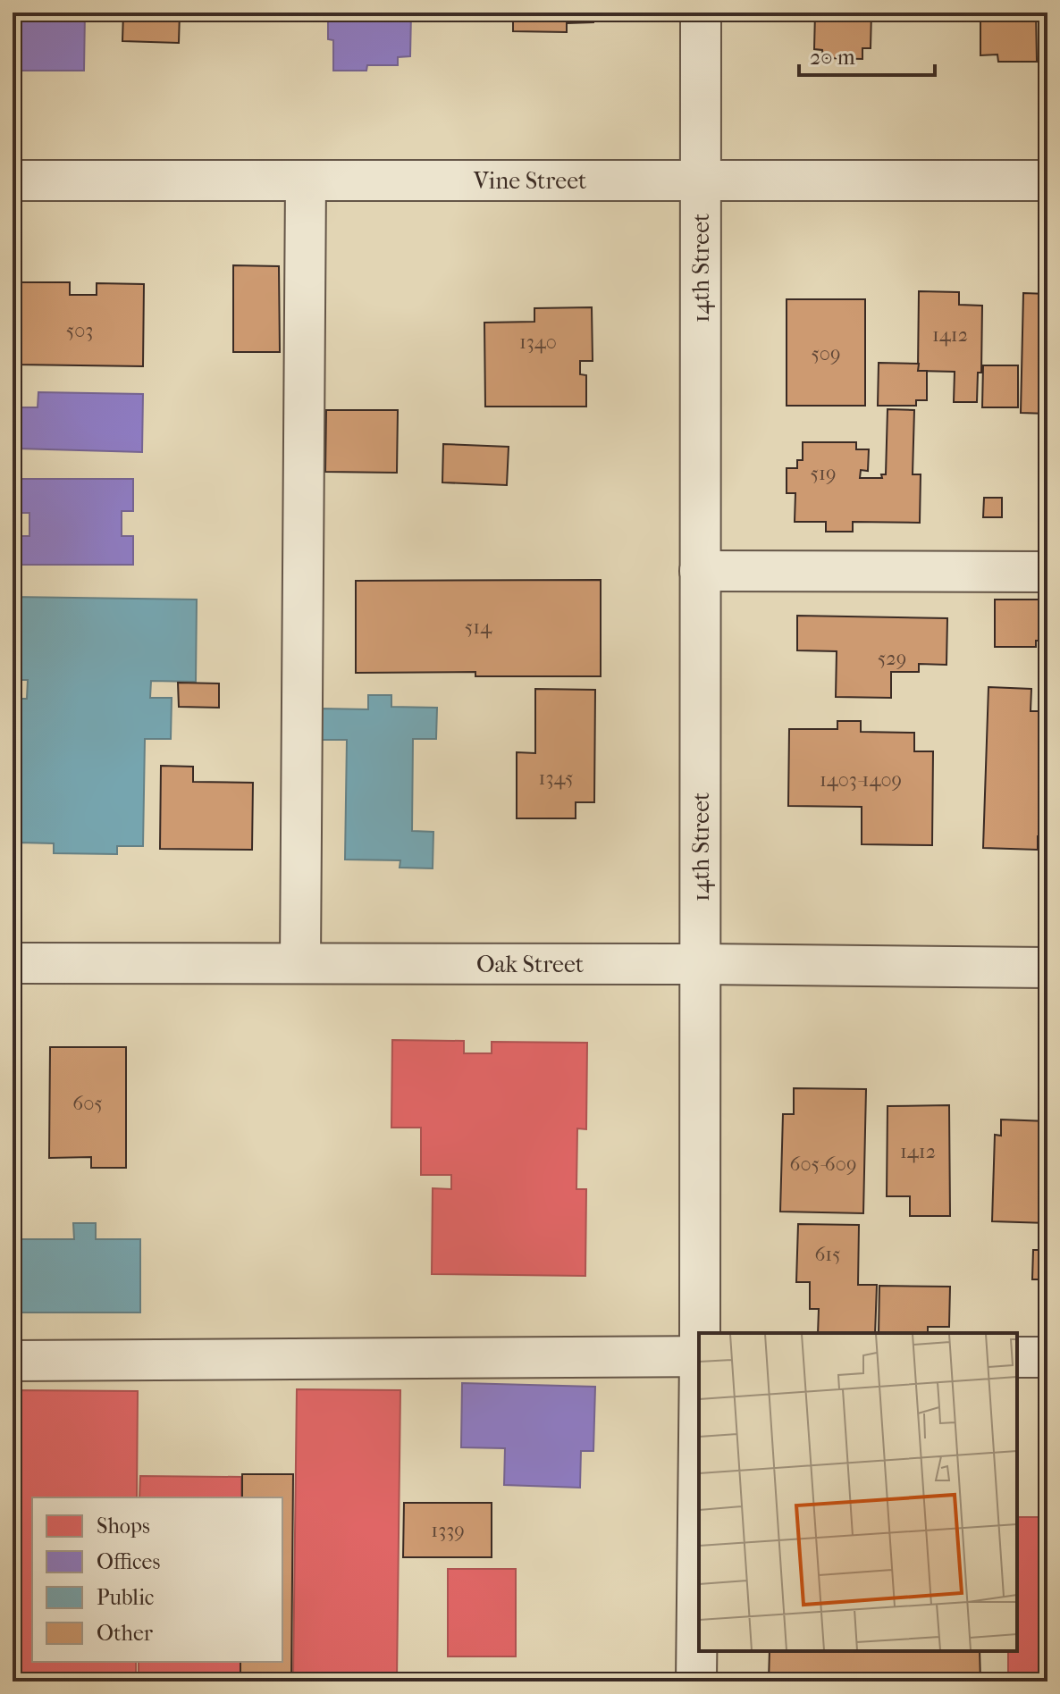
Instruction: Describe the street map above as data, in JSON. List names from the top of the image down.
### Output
{
  "streets": {
    "street": ["Vine Street", "14th Street", "Oak Street"]
  },
  "crossings": [
    ["Vine Street", "14th Street"],
    ["14th Street", "Oak Street"]
  ],
  "house_numbers": [
    "503",
    "1412",
    "1340",
    "509",
    "519",
    "514",
    "529",
    "1345",
    "1403-1409",
    "605",
    "1412",
    "605-609",
    "615",
    "1339"
  ],
  "legend": [
    "Shops",
    "Offices",
    "Public",
    "Other"
  ],
  "scale_bar": "20 m"
}
